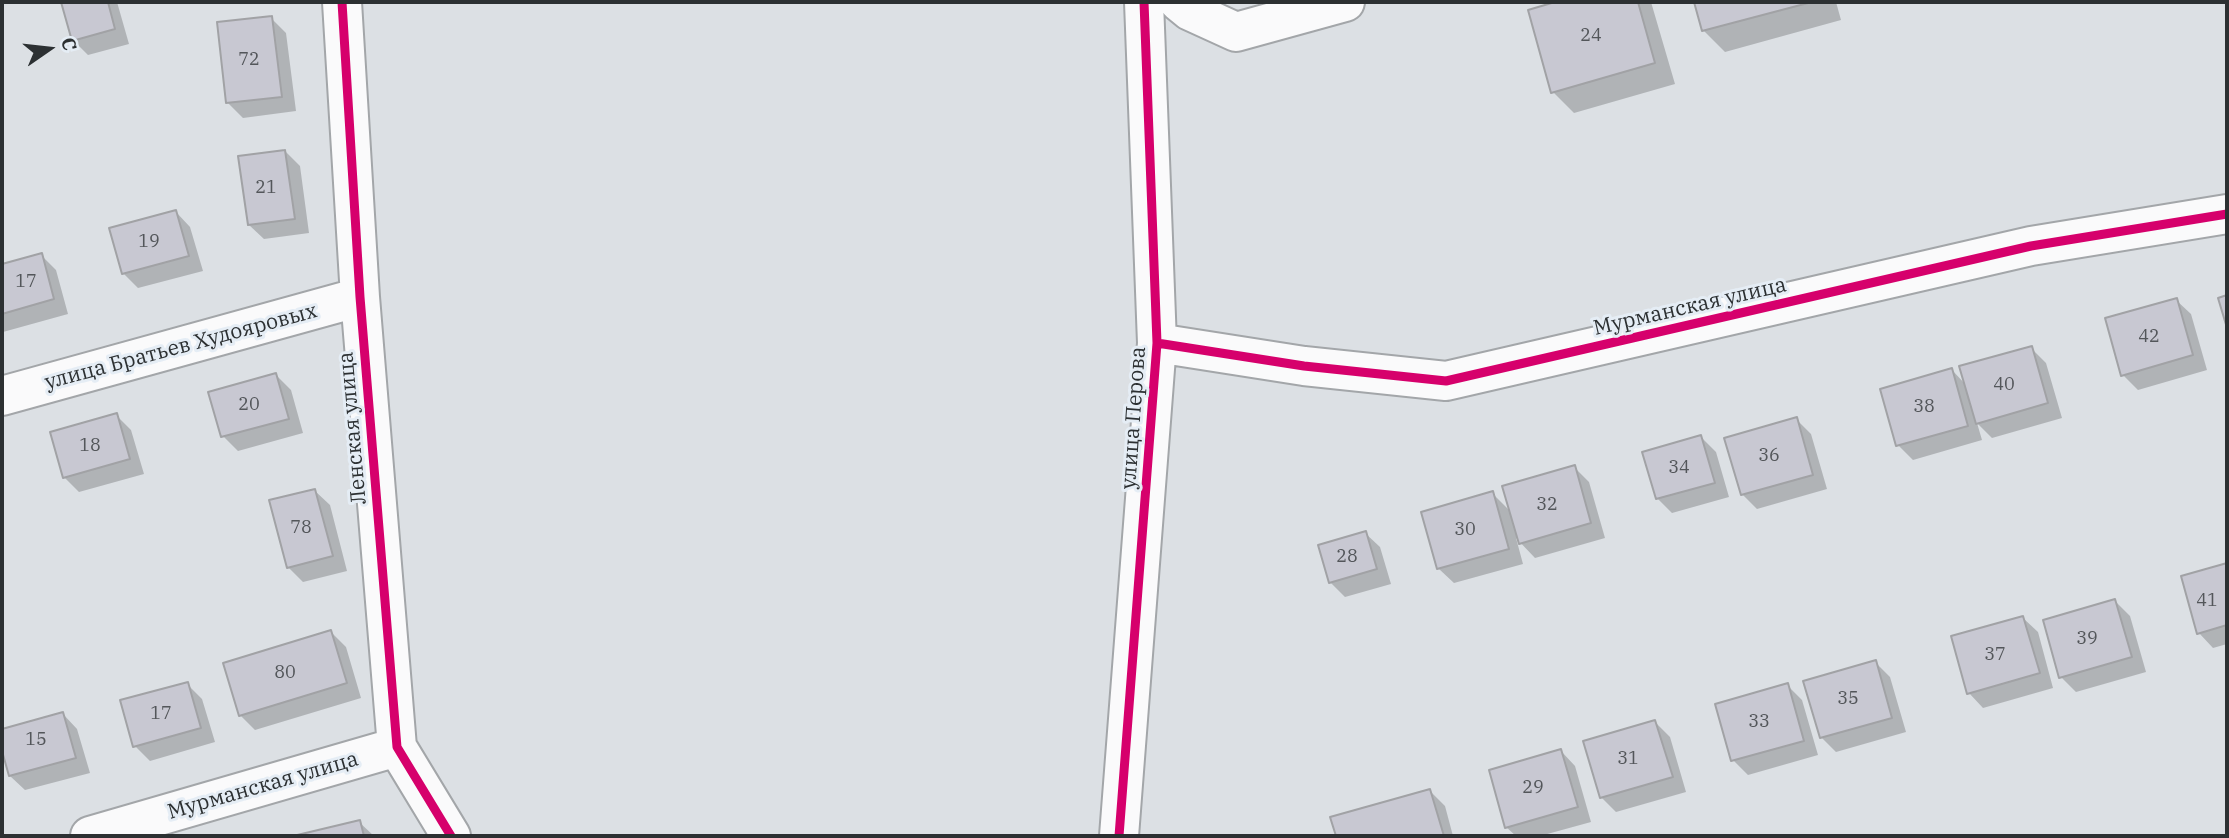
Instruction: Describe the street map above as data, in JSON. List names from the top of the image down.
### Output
{
  "streets": {
    "street": [
      "Мурманская улица",
      "улица Братьев Худояровых",
      "улица Перова",
      "Ленская улица"
    ]
  },
  "crossings": [
    ["Мурманская улица", "улица Перова"],
    ["Мурманская улица", "Ленская улица"],
    ["улица Братьев Худояровых", "Ленская улица"]
  ],
  "house_numbers": [
    "24",
    "72",
    "21",
    "19",
    "17",
    "42",
    "40",
    "20",
    "38",
    "18",
    "36",
    "34",
    "32",
    "78",
    "30",
    "28",
    "41",
    "39",
    "37",
    "80",
    "35",
    "17",
    "33",
    "15",
    "31",
    "29"
  ],
  "north": "right"
}
